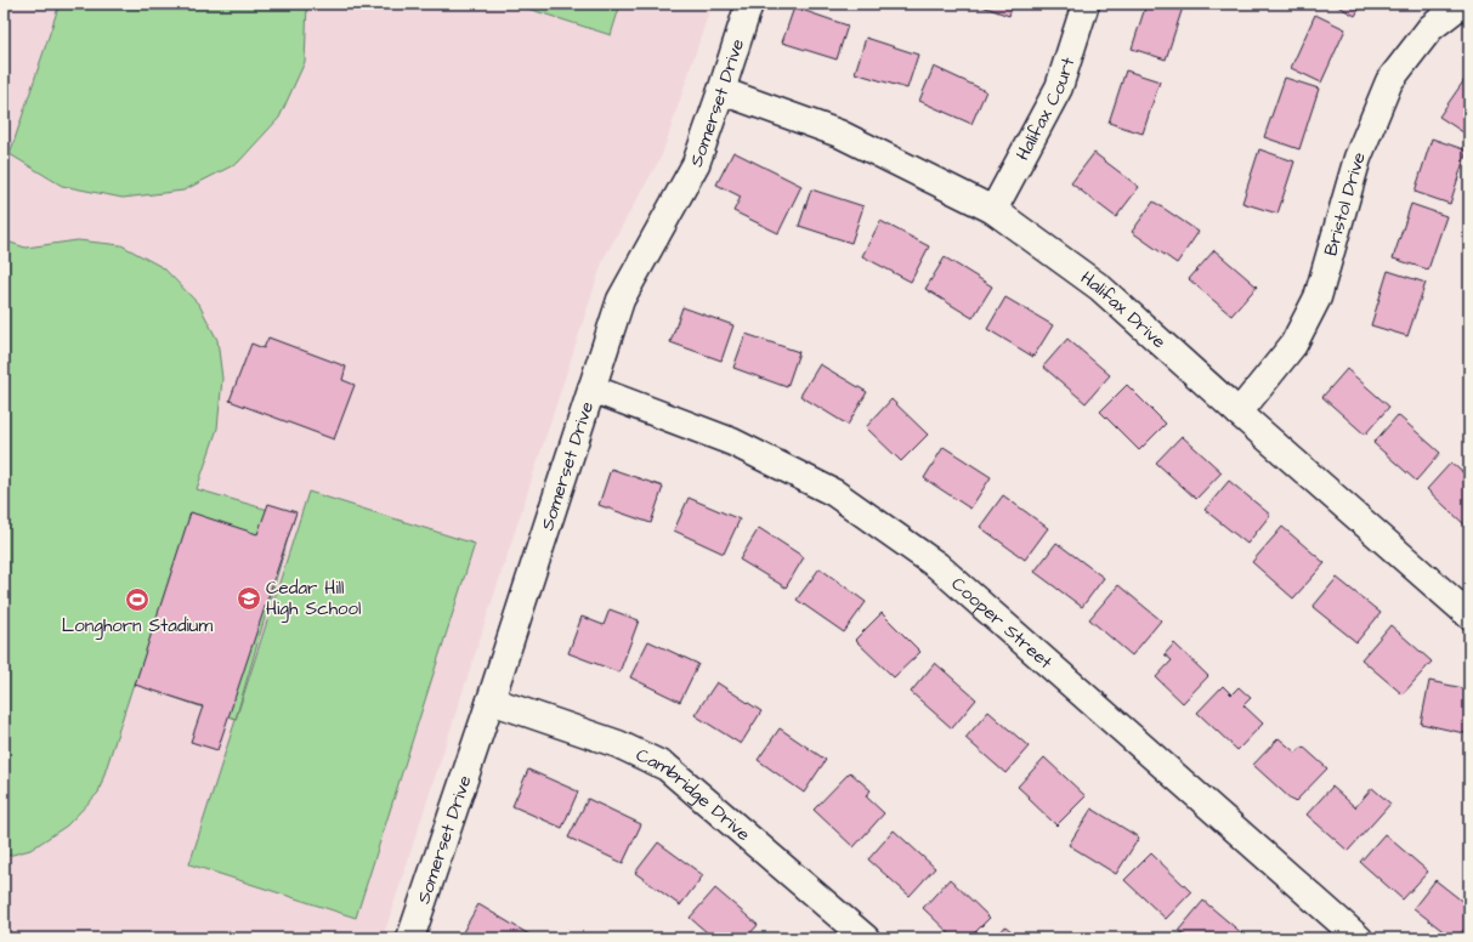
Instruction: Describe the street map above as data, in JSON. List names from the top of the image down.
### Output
{
  "streets": {
    "street": [
      "Somerset Drive",
      "Halifax Court",
      "Bristol Drive",
      "Halifax Drive",
      "Cooper Street",
      "Cambridge Drive"
    ]
  },
  "crossings": [
    ["Somerset Drive", "Halifax Drive"],
    ["Somerset Drive", "Cooper Street"],
    ["Somerset Drive", "Cambridge Drive"],
    ["Halifax Court", "Halifax Drive"],
    ["Bristol Drive", "Halifax Drive"]
  ],
  "places": {
    "school or university": ["Cedar Hill High School"],
    "sports": ["Longhorn Stadium"]
  }
}
